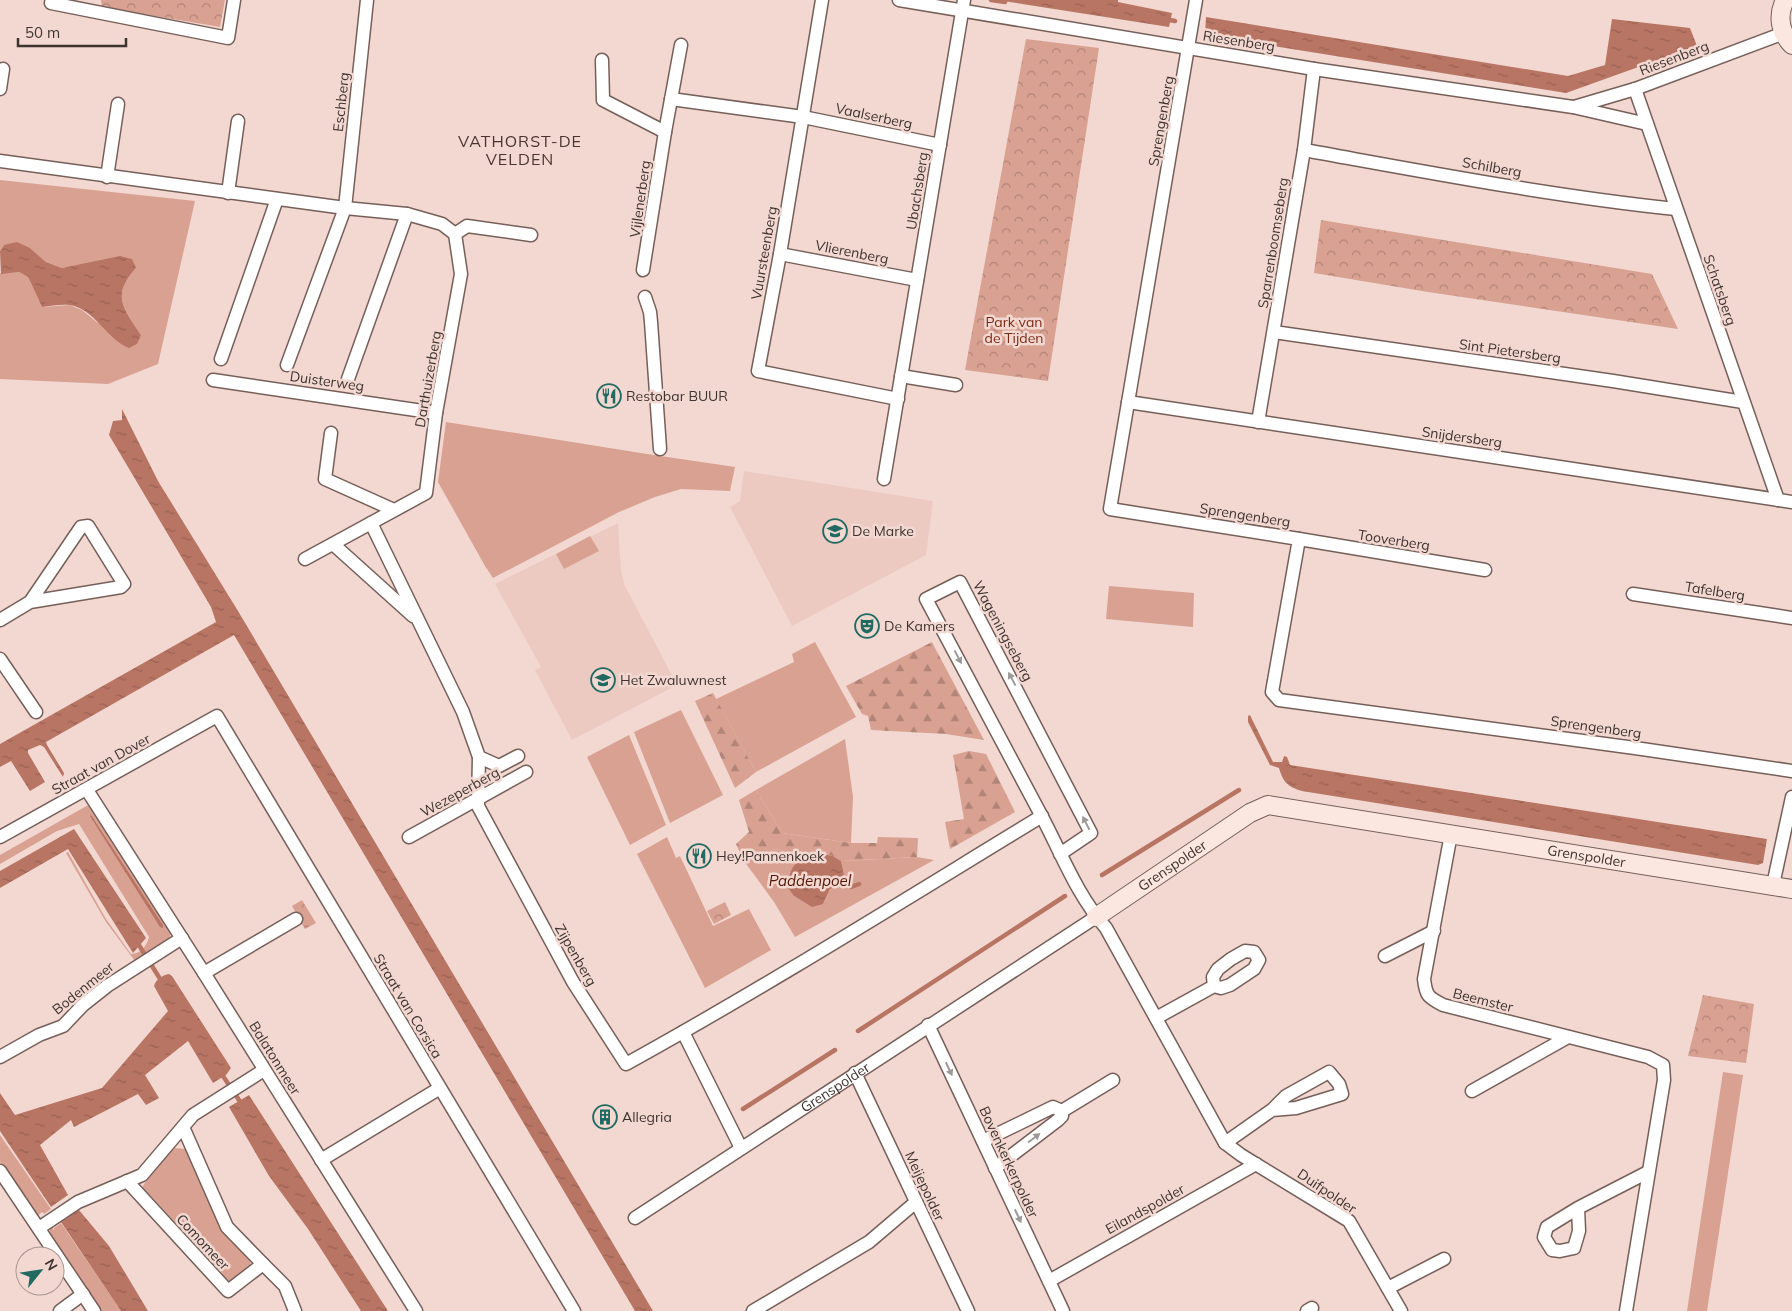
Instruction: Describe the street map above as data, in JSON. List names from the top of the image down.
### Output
{
  "streets": {
    "street": [
      "Riesenberg",
      "Eschberg",
      "Vaalserberg",
      "Sprengenberg",
      "Schilberg",
      "Ubachsberg",
      "Vijlenerberg",
      "Sparrenboomseberg",
      "Vlierenberg",
      "Vuursteenberg",
      "Schatsberg",
      "Sint Pietersberg",
      "Darthuizerberg",
      "Duisterweg",
      "Snijdersberg",
      "Tooverberg",
      "Tafelberg",
      "Wageningseberg",
      "Straat van Dover",
      "Wezeperberg",
      "Grenspolder",
      "Zijpenberg",
      "Bodenmeer",
      "Beemster",
      "Straat van Corsica",
      "Balatonmeer",
      "Bovenkerkerpolder",
      "Meijepolder",
      "Duifpolder",
      "Eilandspolder",
      "Comomeer"
    ]
  },
  "crossings": [
    ["Riesenberg", "Sprengenberg"],
    ["Riesenberg", "Ubachsberg"],
    ["Riesenberg", "Sparrenboomseberg"],
    ["Riesenberg", "Schatsberg"],
    ["Vaalserberg", "Ubachsberg"],
    ["Vaalserberg", "Vuursteenberg"],
    ["Sprengenberg", "Snijdersberg"],
    ["Sprengenberg", "Tooverberg"],
    ["Schilberg", "Sparrenboomseberg"],
    ["Schilberg", "Schatsberg"],
    ["Ubachsberg", "Vlierenberg"],
    ["Ubachsberg", "Vuursteenberg"],
    ["Sparrenboomseberg", "Sint Pietersberg"],
    ["Sparrenboomseberg", "Snijdersberg"],
    ["Vlierenberg", "Vuursteenberg"],
    ["Schatsberg", "Sint Pietersberg"],
    ["Schatsberg", "Snijdersberg"],
    ["Darthuizerberg", "Duisterweg"],
    ["Wageningseberg", "Grenspolder"],
    ["Wageningseberg", "Zijpenberg"],
    ["Wageningseberg", "Duifpolder"],
    ["Straat van Dover", "Straat van Corsica"],
    ["Straat van Dover", "Balatonmeer"],
    ["Wezeperberg", "Zijpenberg"],
    ["Grenspolder", "Beemster"],
    ["Grenspolder", "Bovenkerkerpolder"],
    ["Grenspolder", "Meijepolder"],
    ["Grenspolder", "Duifpolder"],
    ["Bodenmeer", "Balatonmeer"],
    ["Bovenkerkerpolder", "Eilandspolder"],
    ["Duifpolder", "Eilandspolder"]
  ],
  "one_way": ["Bovenkerkerpolder"],
  "districts": ["VATHORST-DE VELDEN"],
  "water": ["Paddenpoel"],
  "parks": ["Park van de Tijden"],
  "places": {
    "restaurant": ["Restobar BUUR", "Hey!Pannenkoek"],
    "school or university": ["De Marke", "Het Zwaluwnest"],
    "theatre": ["De Kamers"],
    "building": ["Allegria"]
  },
  "scale_bar": "50 m",
  "north": "top right"
}
